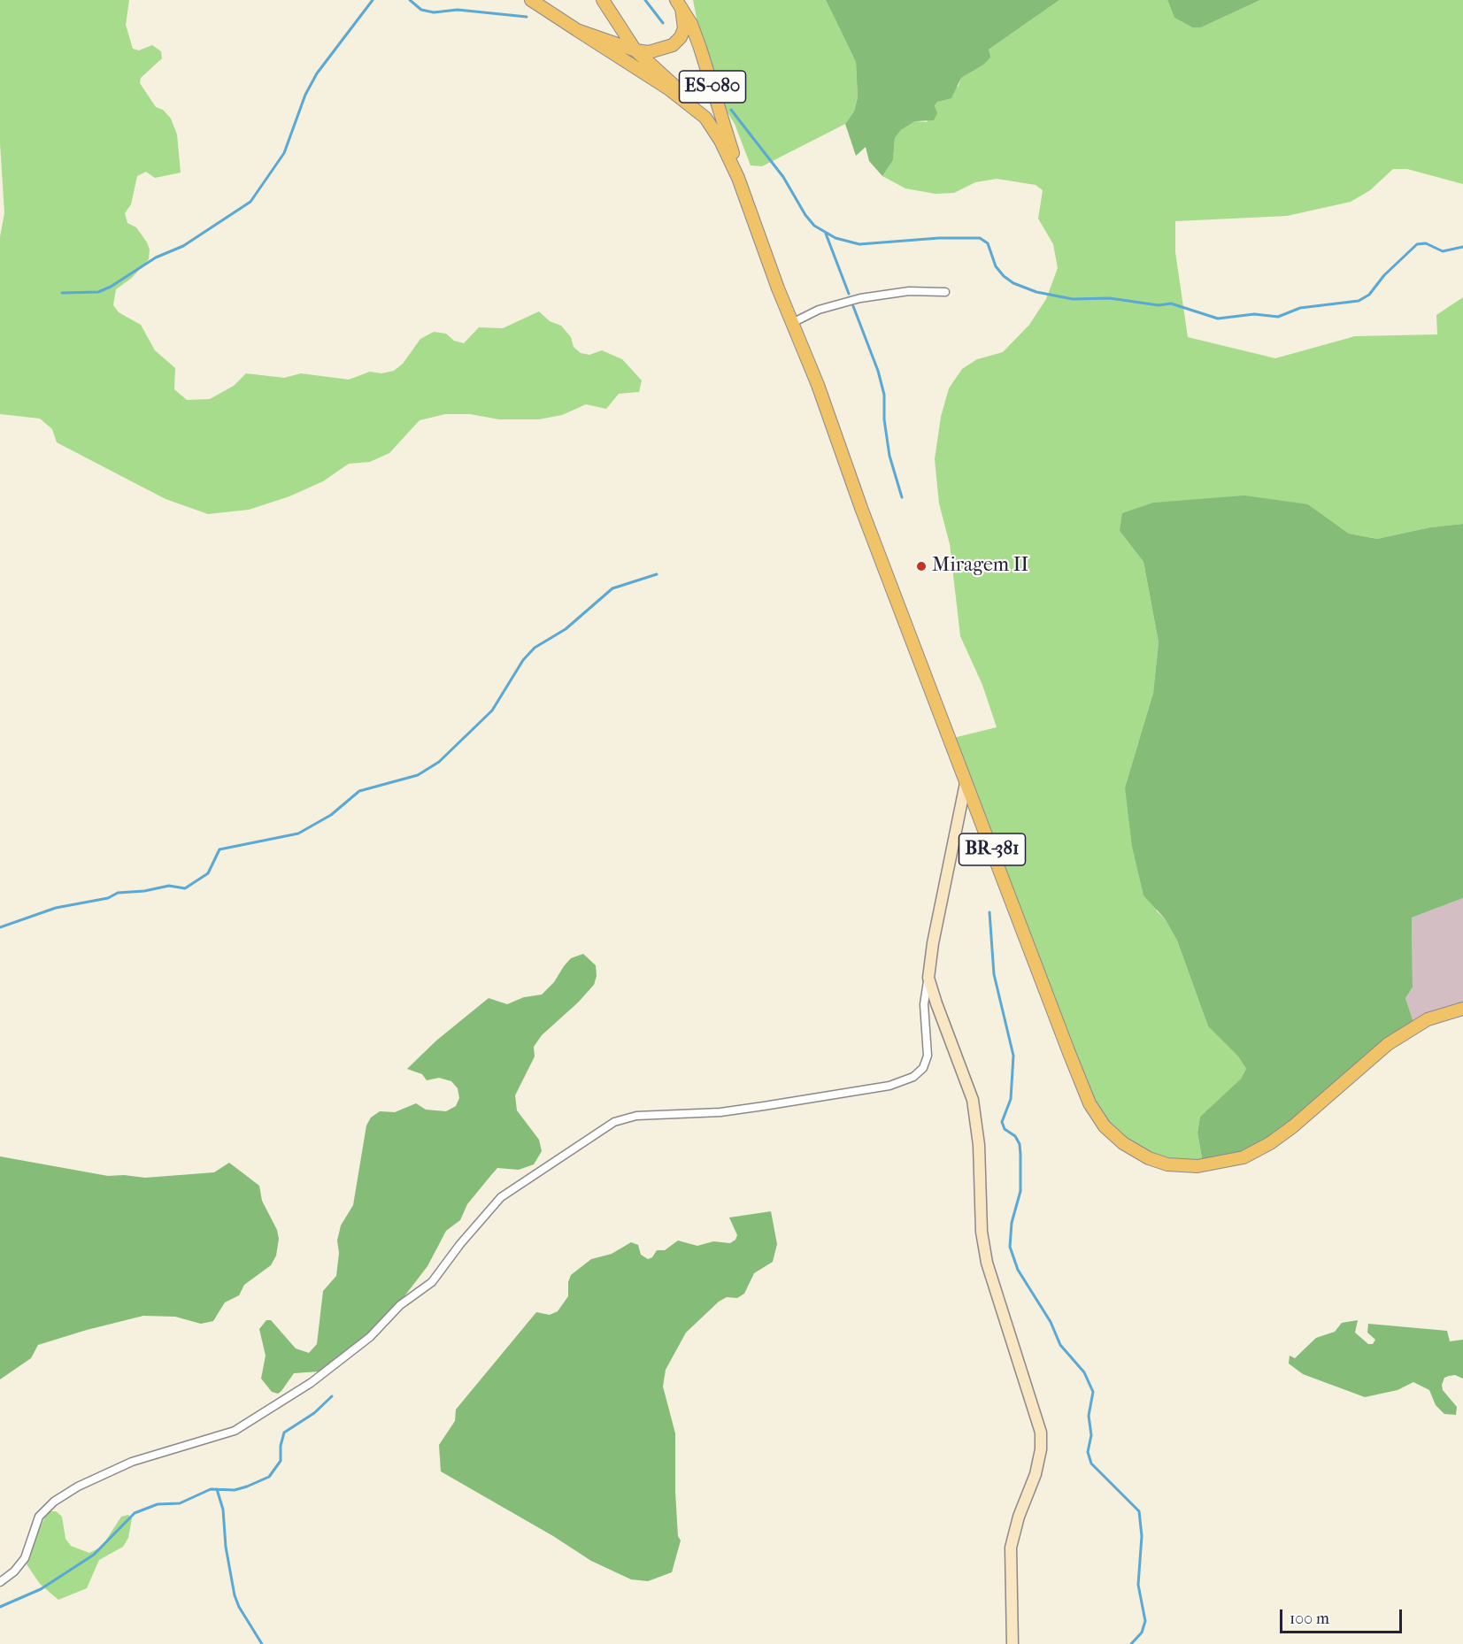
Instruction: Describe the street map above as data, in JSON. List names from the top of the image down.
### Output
{
  "streets": {
    "main road": ["ES-080", "BR-381"]
  },
  "crossings": [
    ["ES-080", "BR-381"]
  ],
  "places": ["Miragem II"],
  "scale_bar": "100 m"
}
